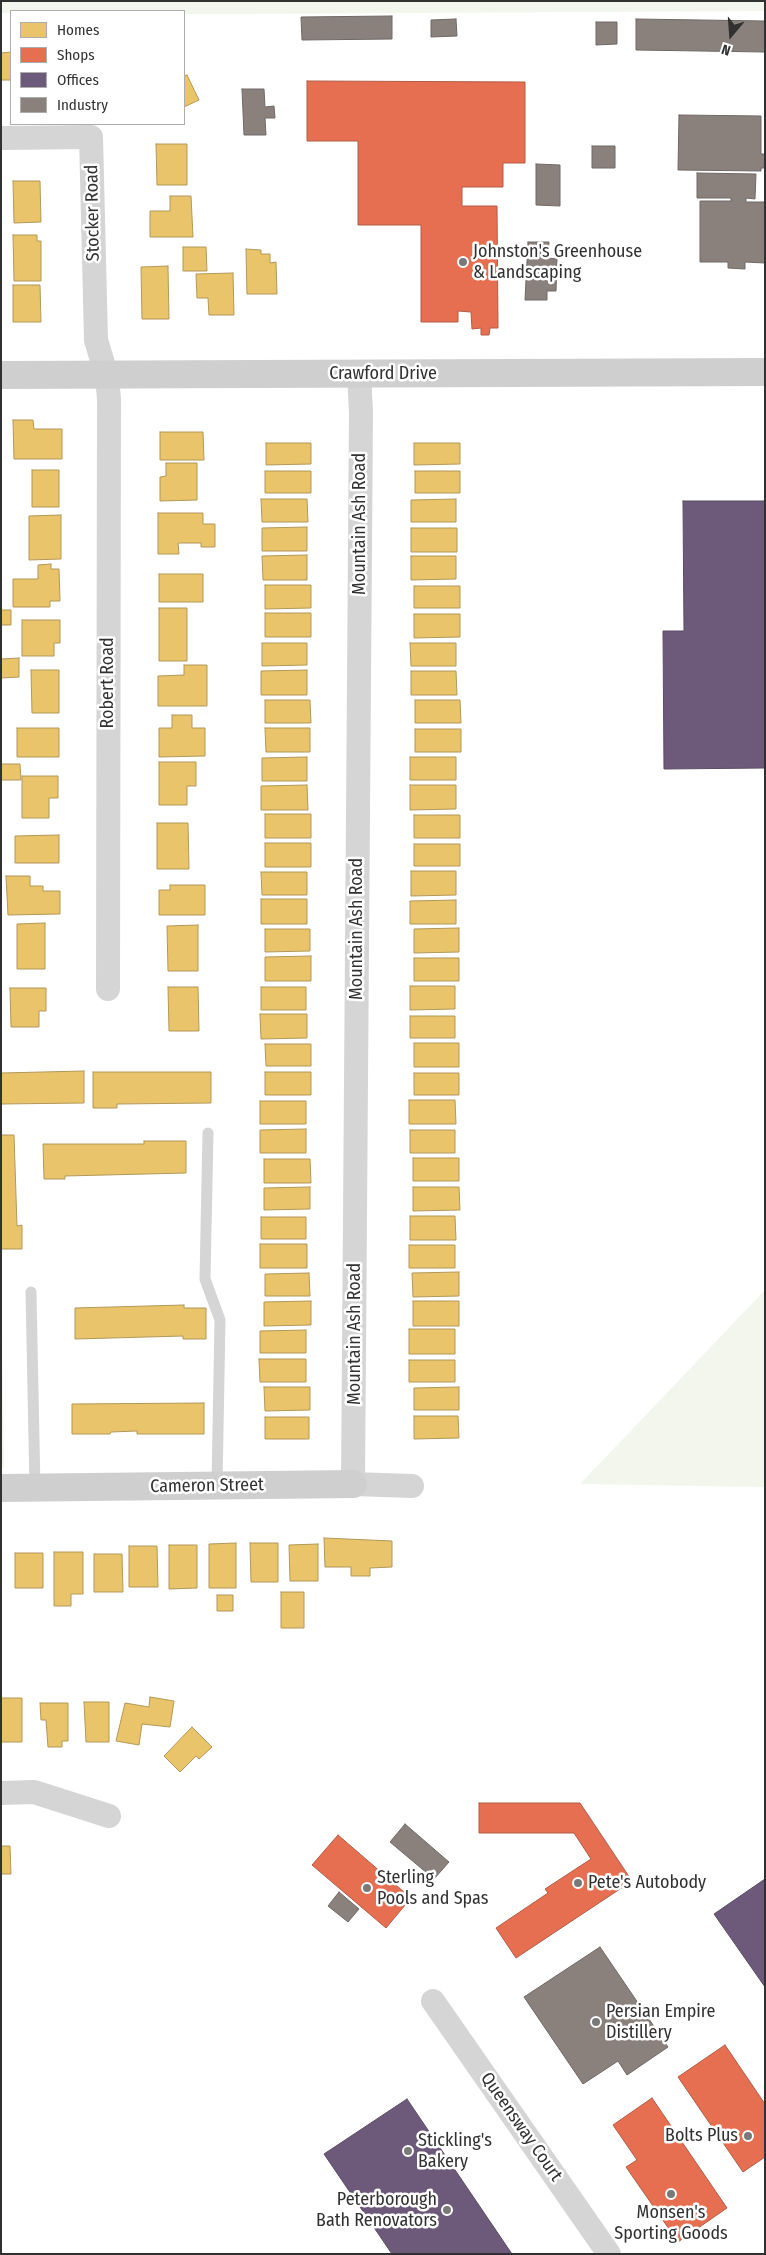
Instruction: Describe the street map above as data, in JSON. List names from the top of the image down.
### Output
{
  "streets": {
    "street": [
      "Stocker Road",
      "Crawford Drive",
      "Mountain Ash Road",
      "Robert Road",
      "Cameron Street",
      "Queensway Court"
    ]
  },
  "crossings": [
    ["Stocker Road", "Crawford Drive"],
    ["Stocker Road", "Robert Road"],
    ["Crawford Drive", "Mountain Ash Road"],
    ["Crawford Drive", "Robert Road"],
    ["Mountain Ash Road", "Cameron Street"]
  ],
  "places": [
    "Johnston's Greenhouse & Landscaping",
    "Pete's Autobody",
    "Sterling Pools and Spas",
    "Persian Empire Distillery",
    "Bolts Plus",
    "Stickling's Bakery",
    "Monsen's Sporting Goods",
    "Peterborough Bath Renovators"
  ],
  "legend": [
    "Homes",
    "Shops",
    "Offices",
    "Industry"
  ],
  "north": "bottom"
}
